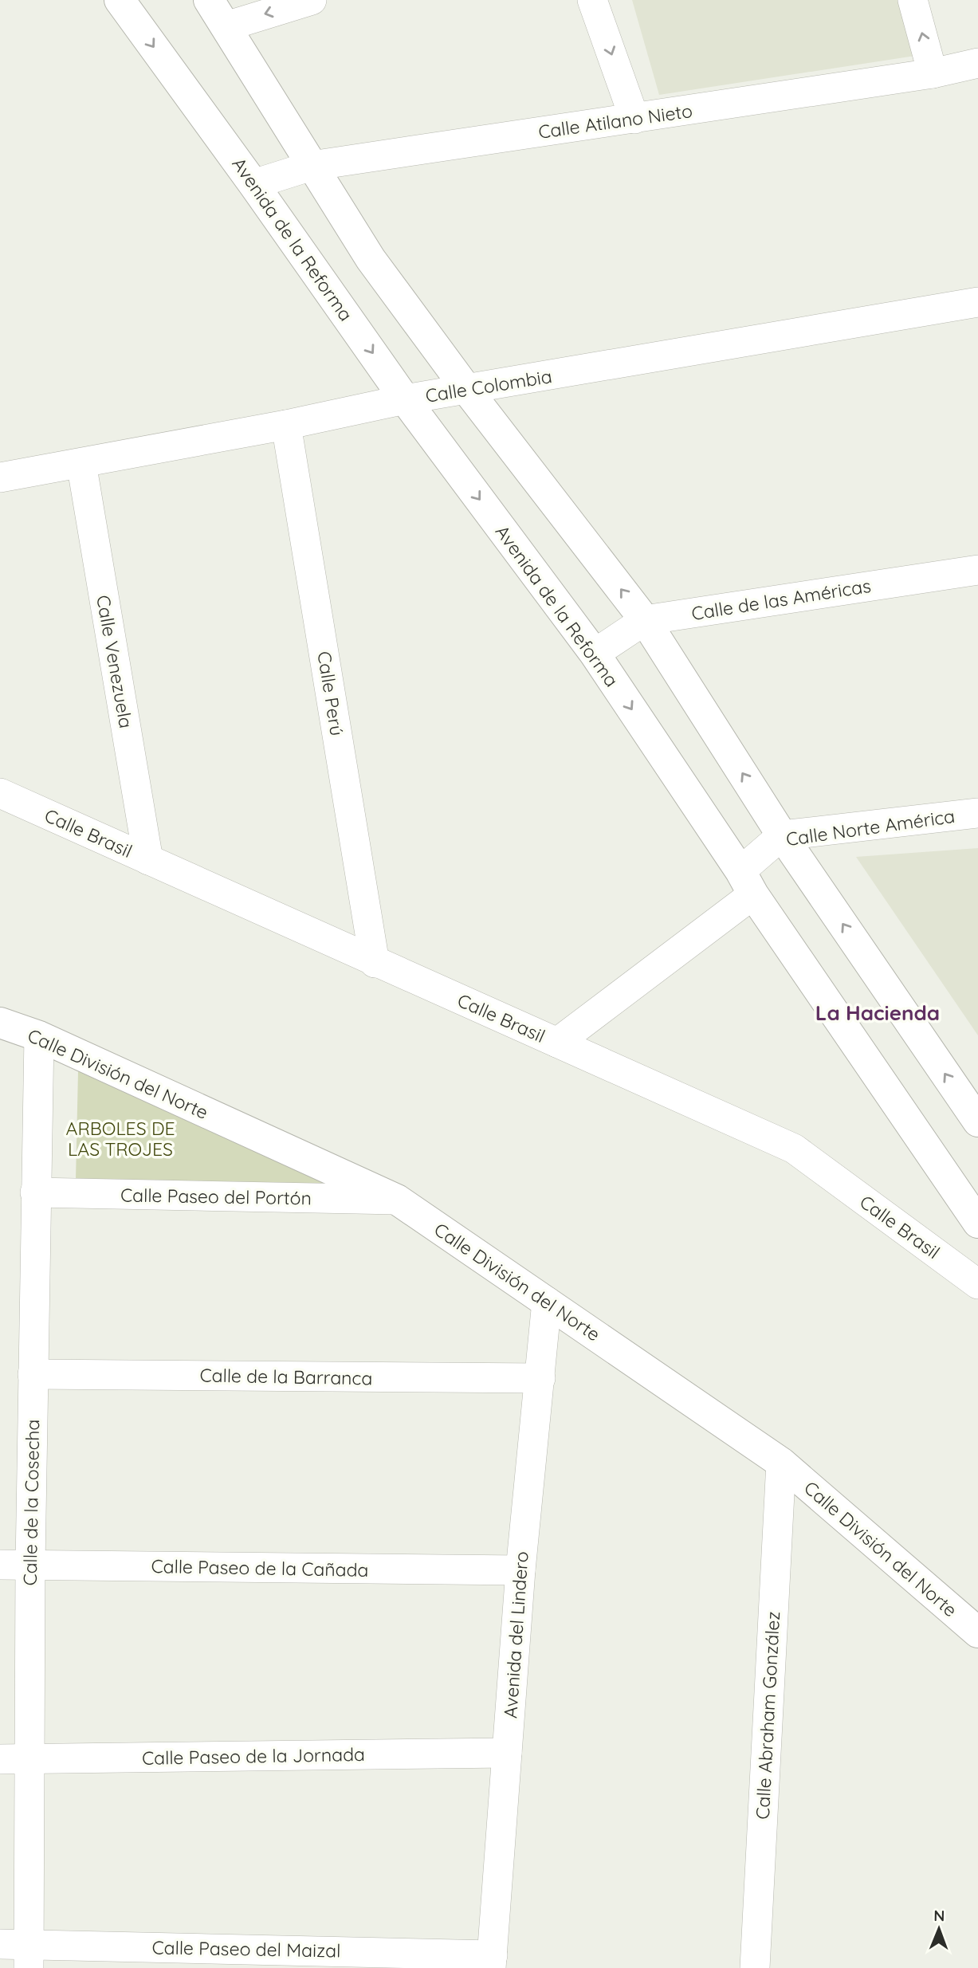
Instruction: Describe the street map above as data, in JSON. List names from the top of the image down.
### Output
{
  "streets": {
    "main road": ["Avenida de la Reforma", "Calle División del Norte"],
    "street": [
      "Calle Atilano Nieto",
      "Calle Colombia",
      "Calle de las Américas",
      "Calle Venezuela",
      "Calle Perú",
      "Calle Norte América",
      "Calle Brasil",
      "Calle Paseo del Portón",
      "Calle de la Barranca",
      "Calle de la Cosecha",
      "Calle Paseo de la Cañada",
      "Avenida del Lindero",
      "Calle Abraham González",
      "Calle Paseo de la Jornada",
      "Calle Paseo del Maizal"
    ]
  },
  "crossings": [
    ["Calle Atilano Nieto", "Avenida de la Reforma"],
    ["Avenida de la Reforma", "Calle Colombia"],
    ["Avenida de la Reforma", "Calle de las Américas"],
    ["Avenida de la Reforma", "Calle Norte América"],
    ["Calle Colombia", "Calle Venezuela"],
    ["Calle Colombia", "Calle Perú"],
    ["Calle Venezuela", "Calle Brasil"],
    ["Calle Perú", "Calle Brasil"],
    ["Calle Norte América", "Calle Brasil"],
    ["Calle División del Norte", "Calle Paseo del Portón"],
    ["Calle División del Norte", "Calle de la Cosecha"],
    ["Calle División del Norte", "Avenida del Lindero"],
    ["Calle División del Norte", "Calle Abraham González"],
    ["Calle Paseo del Portón", "Calle de la Cosecha"],
    ["Calle de la Barranca", "Calle de la Cosecha"],
    ["Calle de la Barranca", "Avenida del Lindero"],
    ["Calle de la Cosecha", "Calle Paseo de la Cañada"],
    ["Calle de la Cosecha", "Calle Paseo de la Jornada"],
    ["Calle de la Cosecha", "Calle Paseo del Maizal"],
    ["Calle Paseo de la Cañada", "Avenida del Lindero"],
    ["Avenida del Lindero", "Calle Paseo de la Jornada"],
    ["Avenida del Lindero", "Calle Paseo del Maizal"]
  ],
  "districts": ["La Hacienda"],
  "parks": ["ARBOLES DE LAS TROJES"],
  "north": "top"
}
